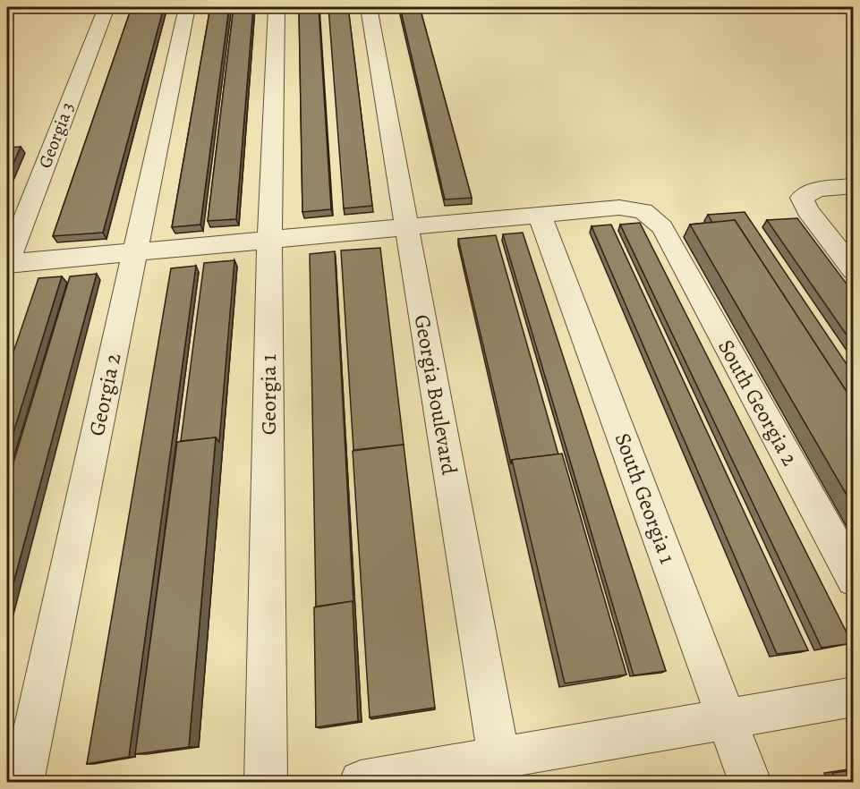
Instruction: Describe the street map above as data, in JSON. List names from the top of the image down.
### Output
{
  "streets": {
    "street": [
      "Georgia 3",
      "Georgia 2",
      "Georgia 1",
      "Georgia Boulevard",
      "South Georgia 2",
      "South Georgia 1"
    ]
  },
  "crossings": [
    ["South Georgia 2", "South Georgia 1"]
  ]
}
